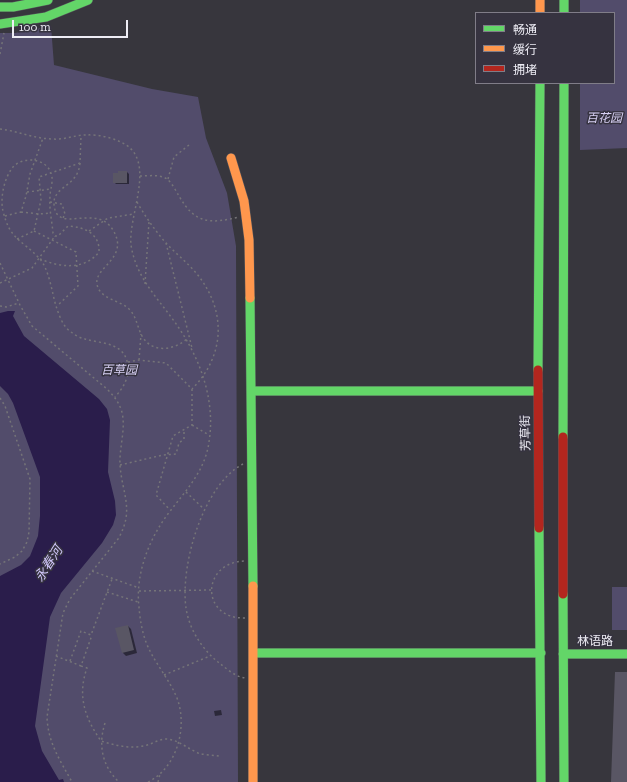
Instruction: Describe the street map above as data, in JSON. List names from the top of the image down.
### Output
{
  "streets": {
    "main road": ["芳草街", "林语路"]
  },
  "water": ["永春河"],
  "parks": ["百花园", "百草园"],
  "legend": ["畅通", "缓行", "拥堵"],
  "scale_bar": "100 m"
}
